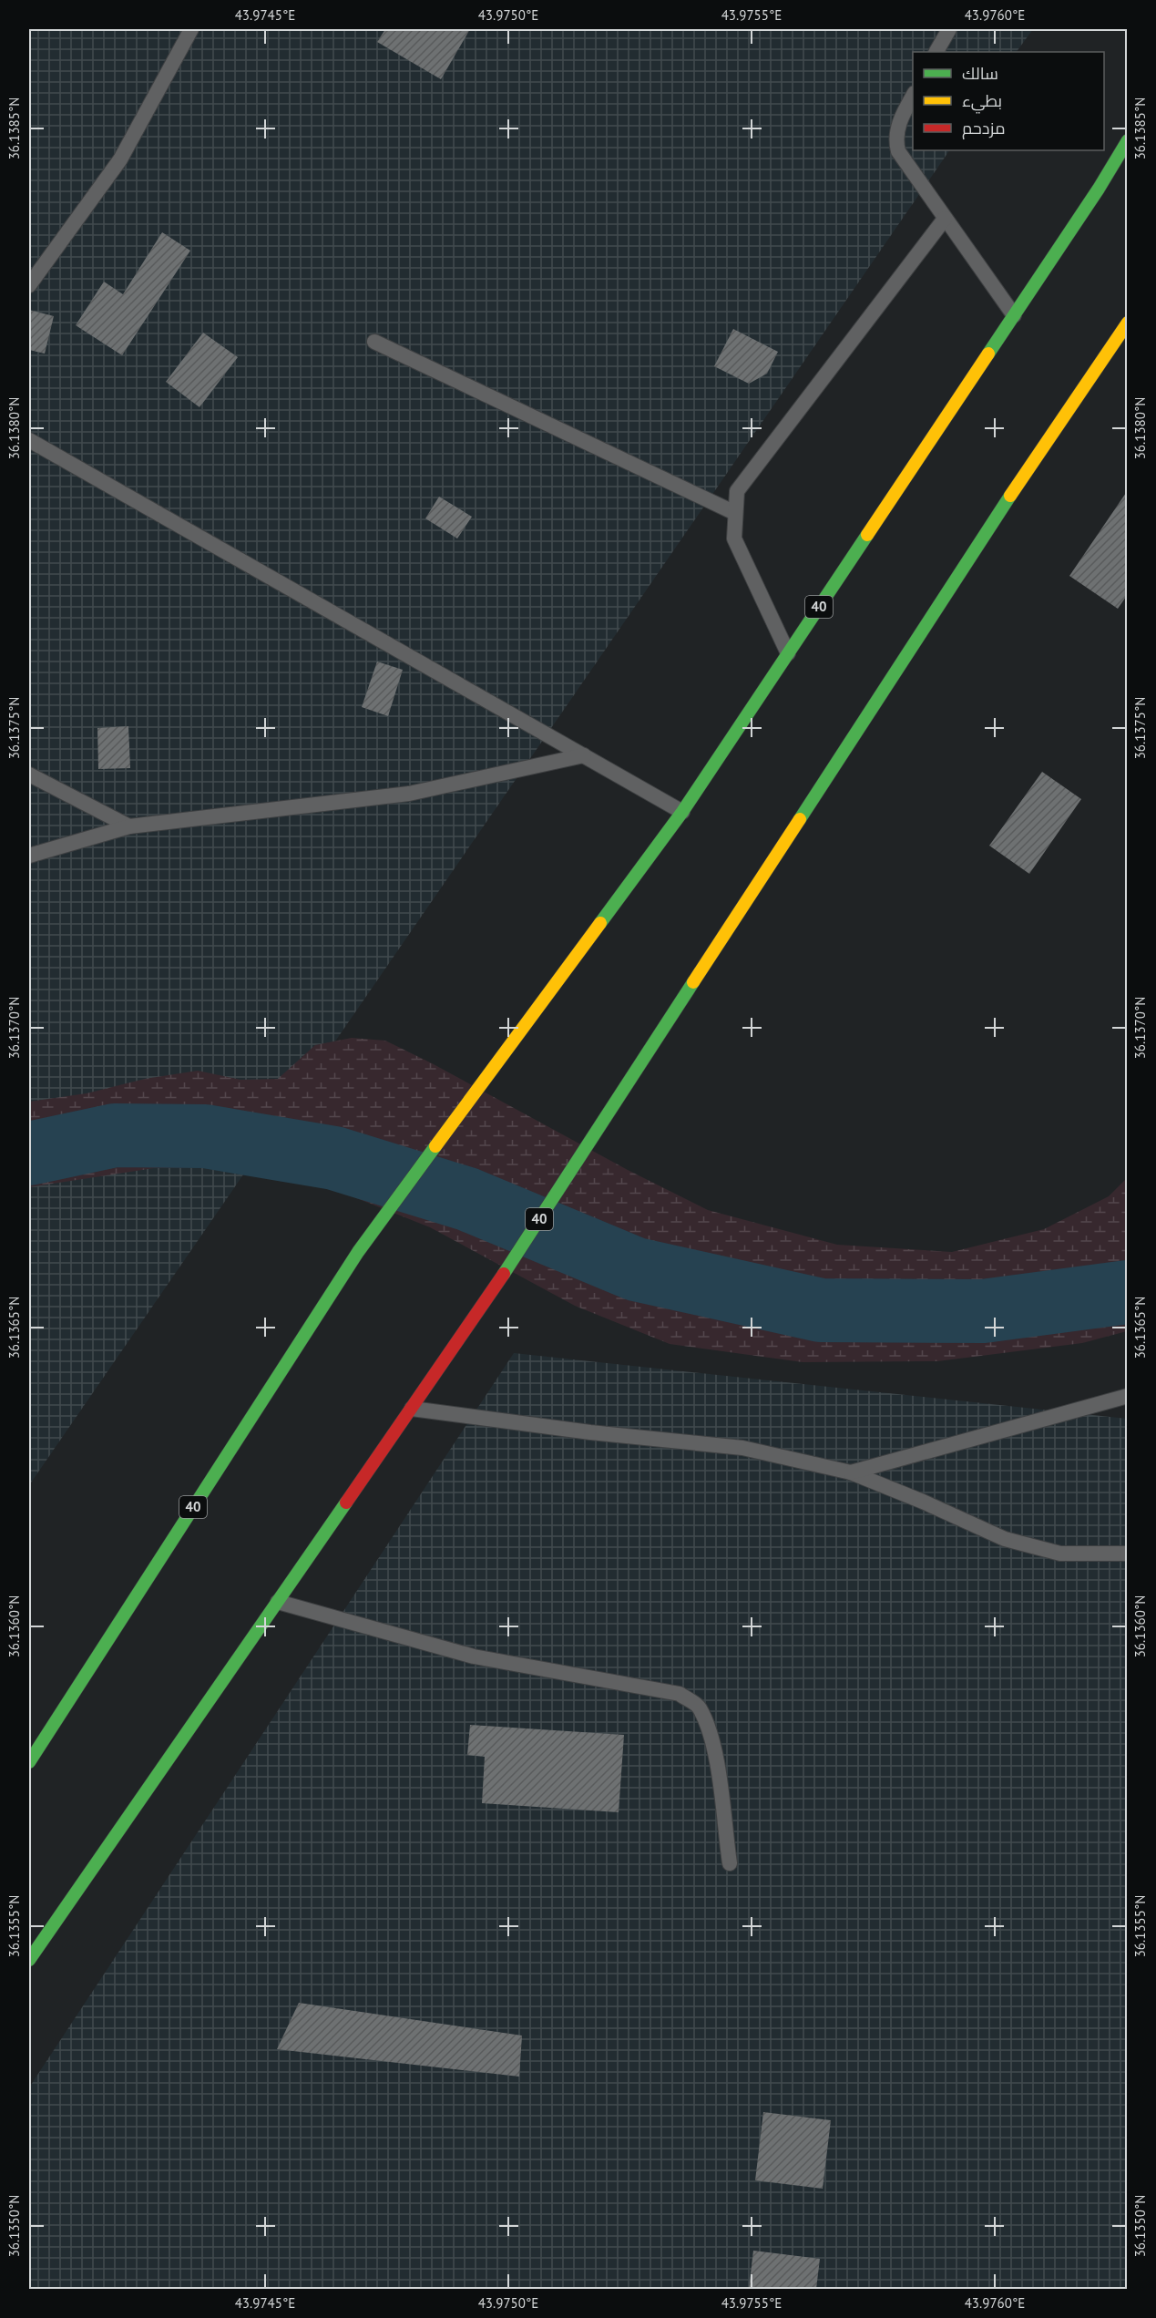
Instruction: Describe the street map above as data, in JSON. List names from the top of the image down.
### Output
{
  "streets": {
    "highway": ["40"]
  },
  "legend": ["سالك", "بطيء", "مزدحم"],
  "coordinates": [
    "43.9745°E",
    "43.9750°E",
    "43.9755°E",
    "43.9760°E",
    "36.1385°N",
    "36.1380°N",
    "36.1375°N",
    "36.1370°N",
    "36.1365°N",
    "36.1360°N",
    "36.1355°N",
    "36.1350°N"
  ]
}
